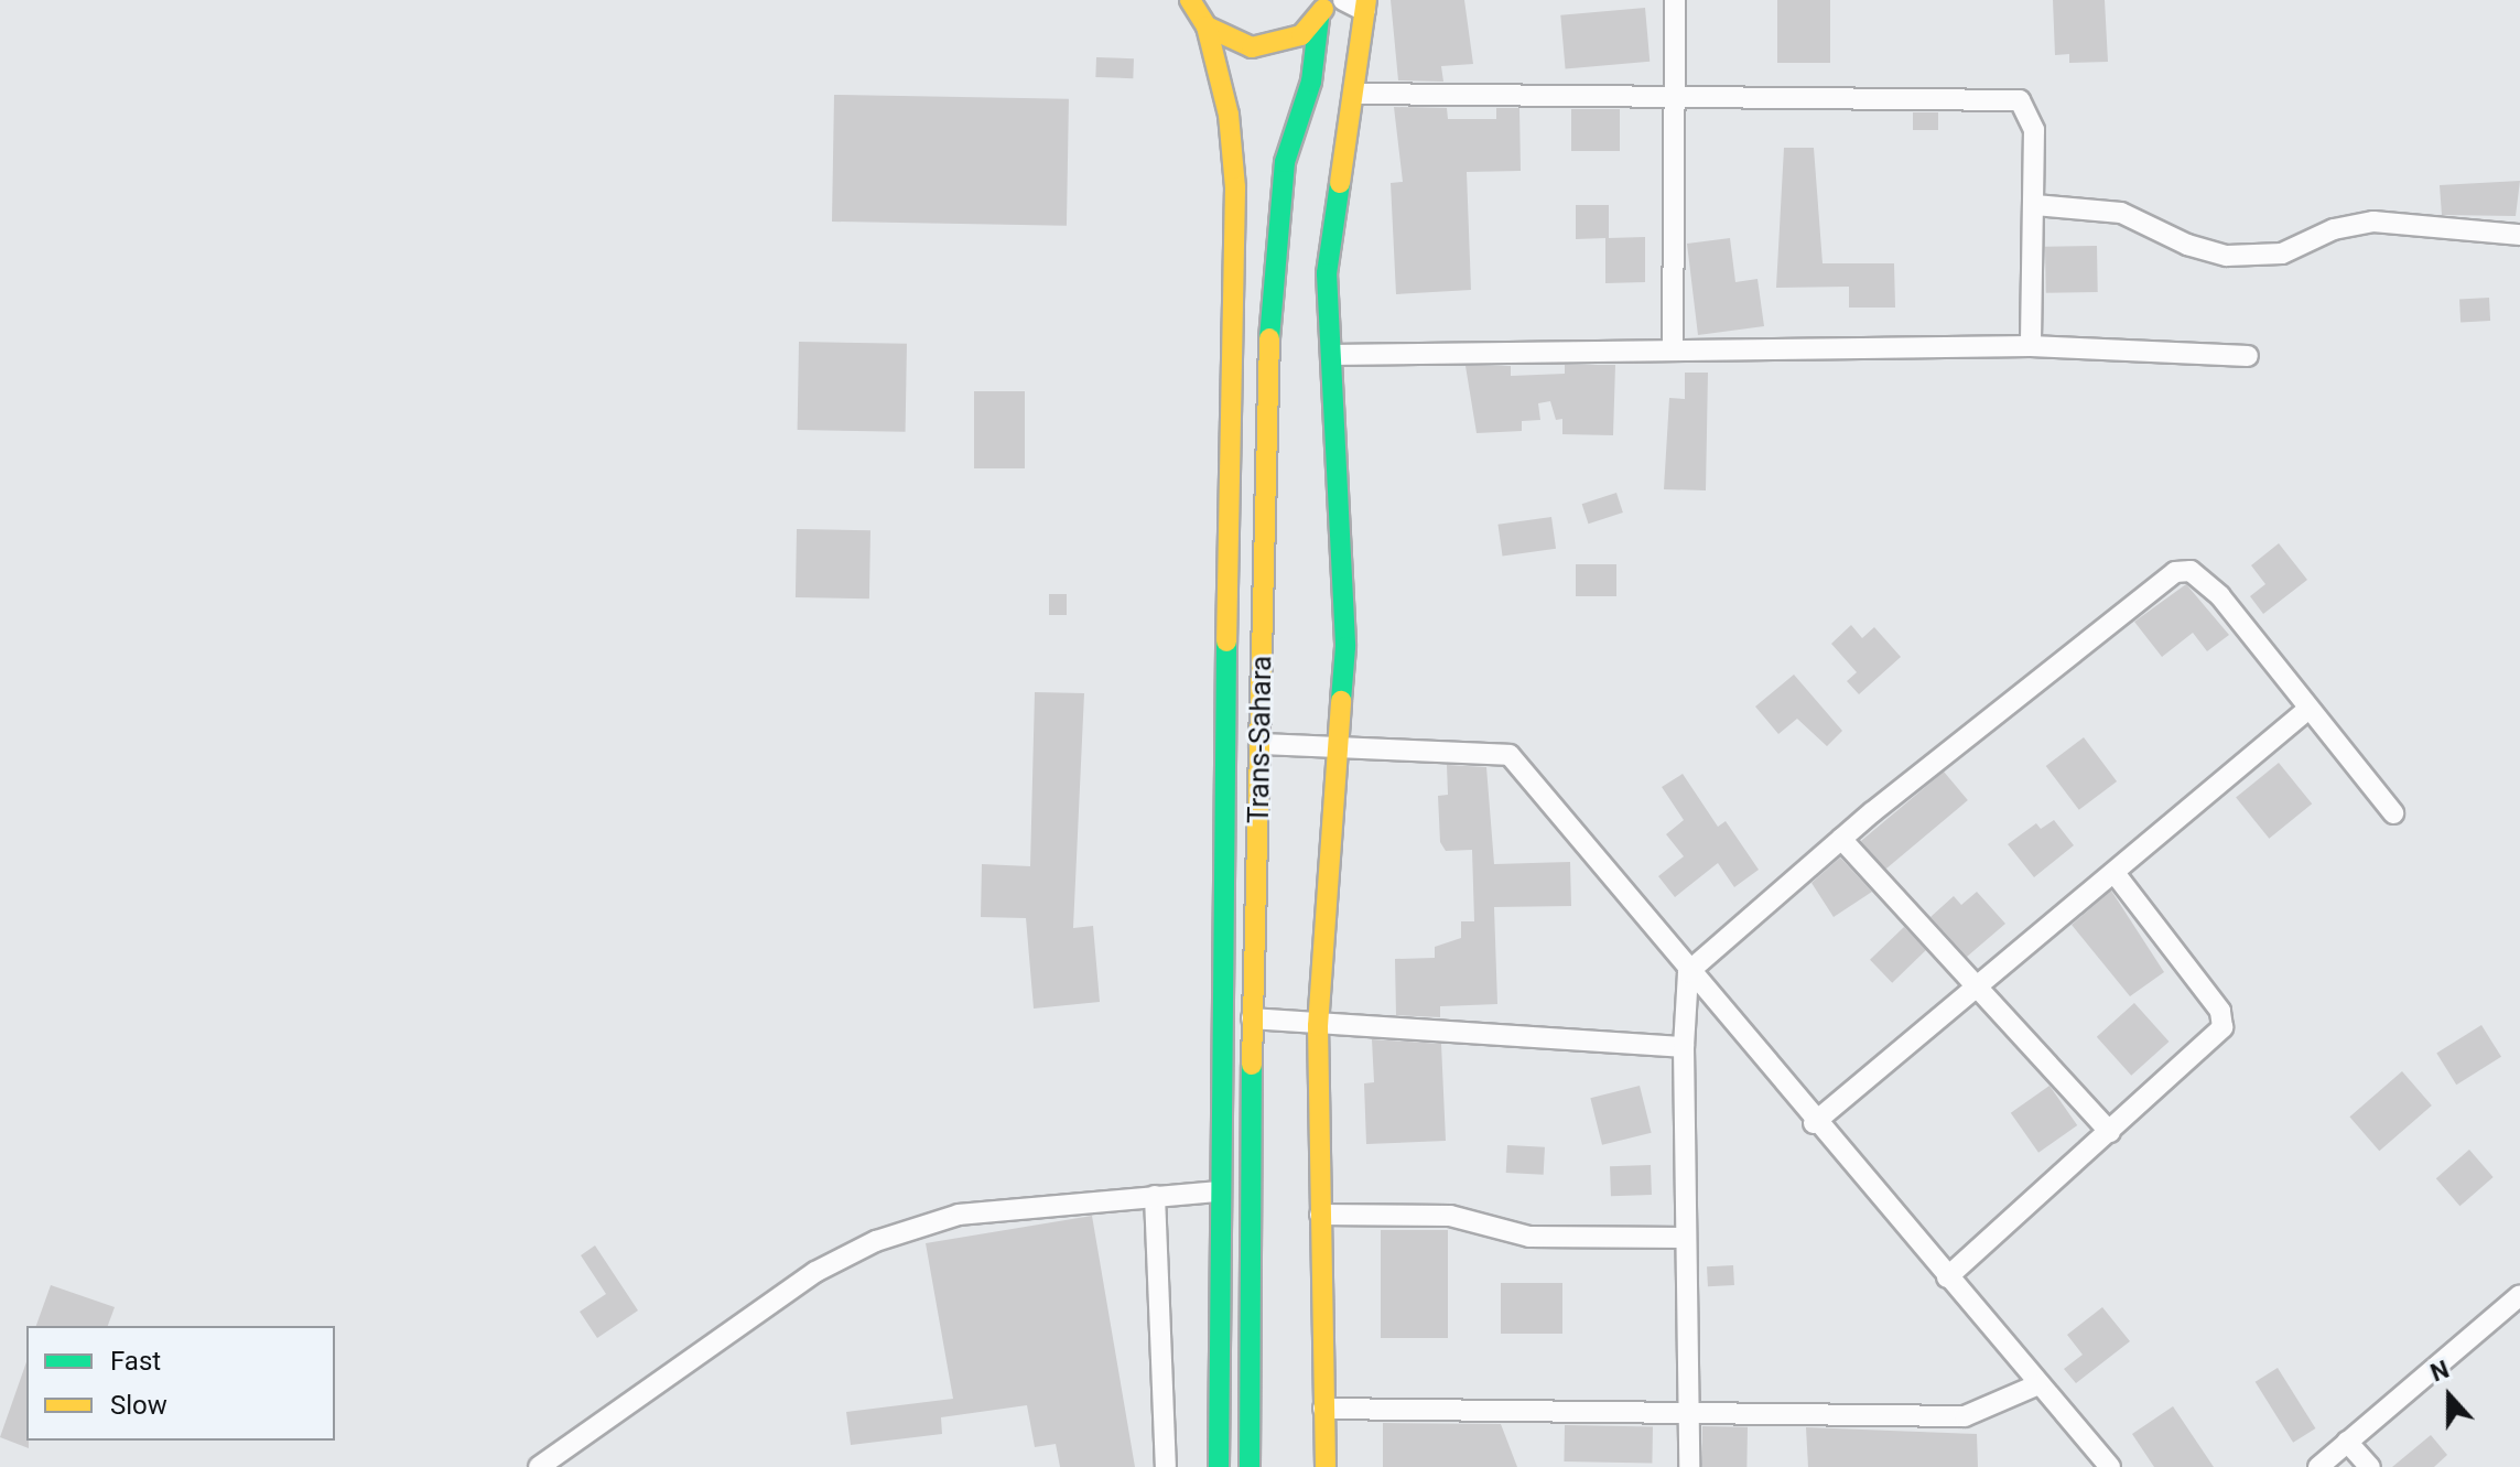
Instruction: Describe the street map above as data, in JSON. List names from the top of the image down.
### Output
{
  "streets": {
    "main road": ["Trans-Sahara"]
  },
  "legend": ["Fast", "Slow"],
  "north": "top"
}
